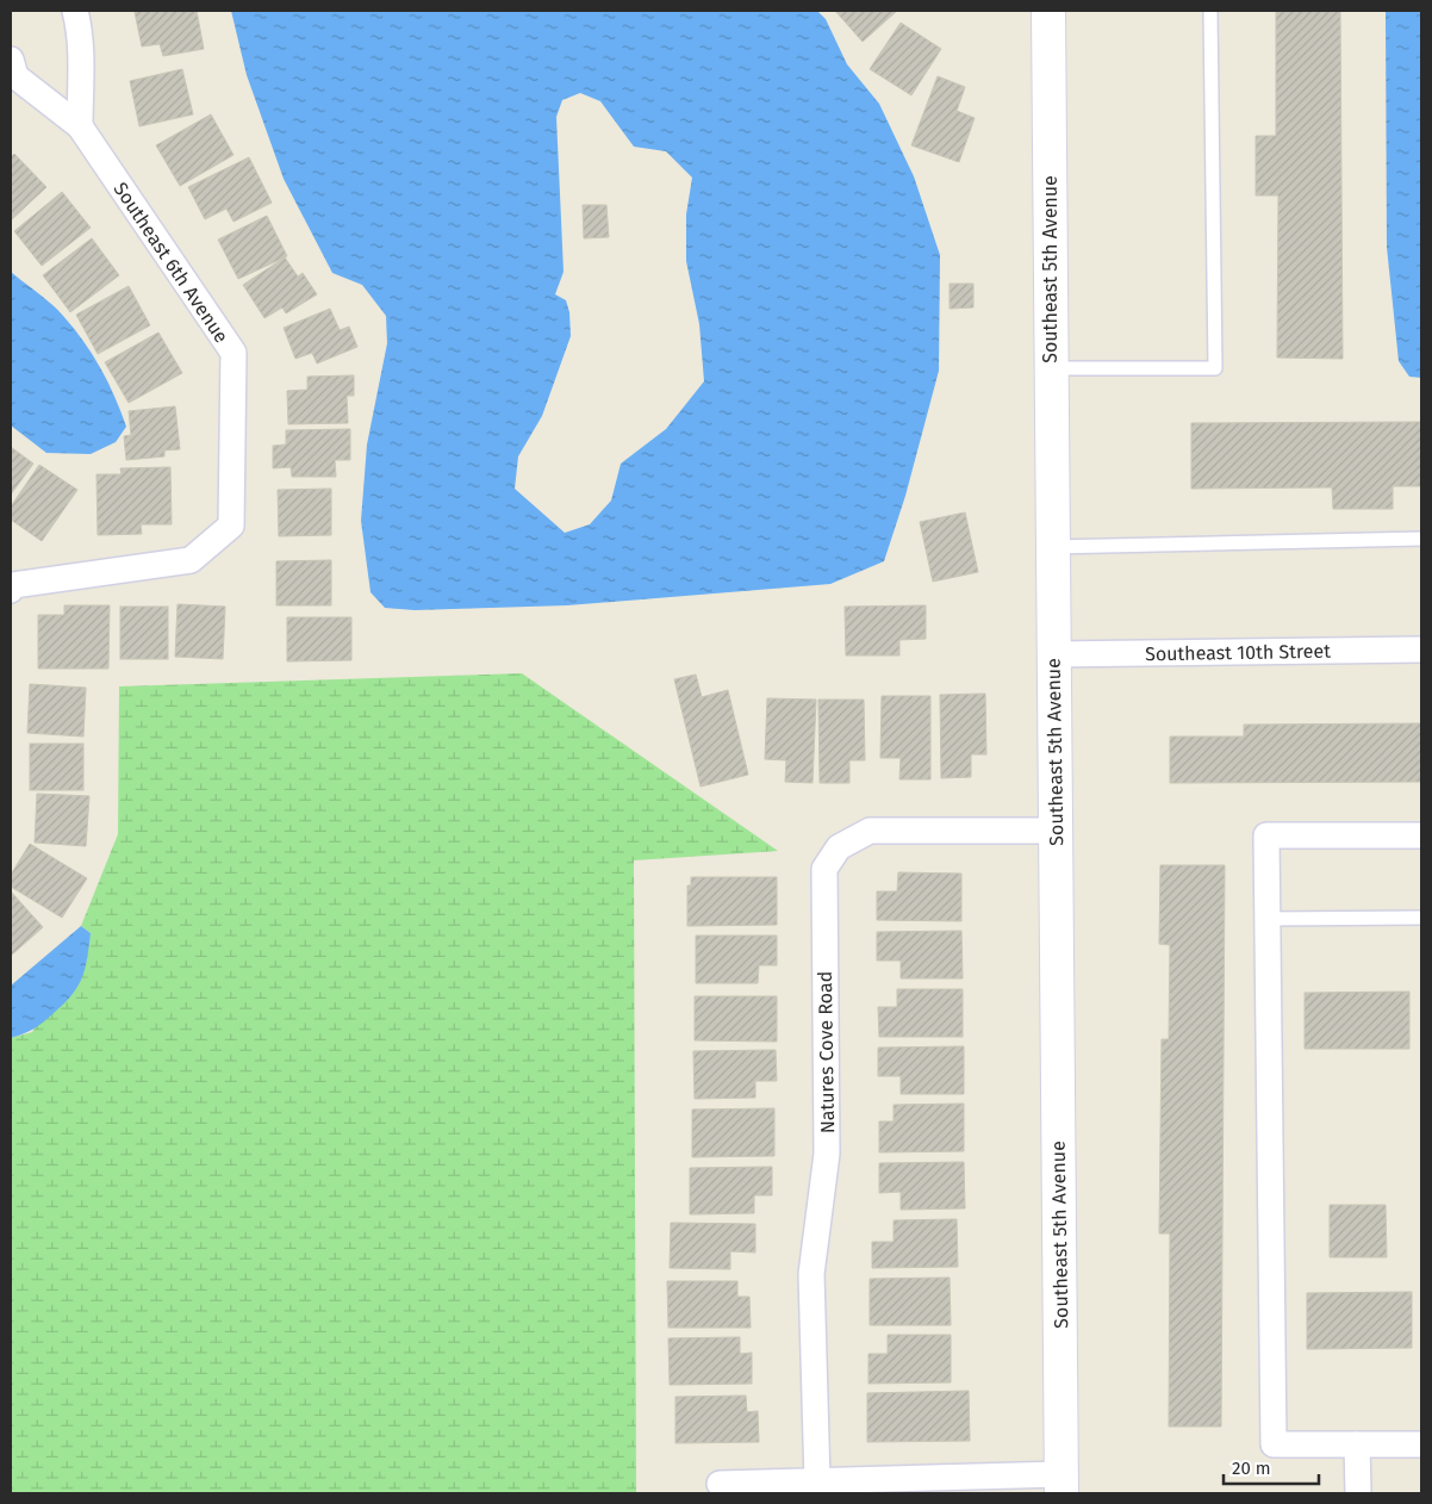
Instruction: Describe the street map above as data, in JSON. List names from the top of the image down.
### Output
{
  "streets": {
    "street": [
      "Southeast 6th Avenue",
      "Southeast 5th Avenue",
      "Southeast 10th Street",
      "Natures Cove Road"
    ]
  },
  "crossings": [
    ["Southeast 5th Avenue", "Southeast 10th Street"],
    ["Southeast 5th Avenue", "Natures Cove Road"]
  ],
  "scale_bar": "20 m"
}
